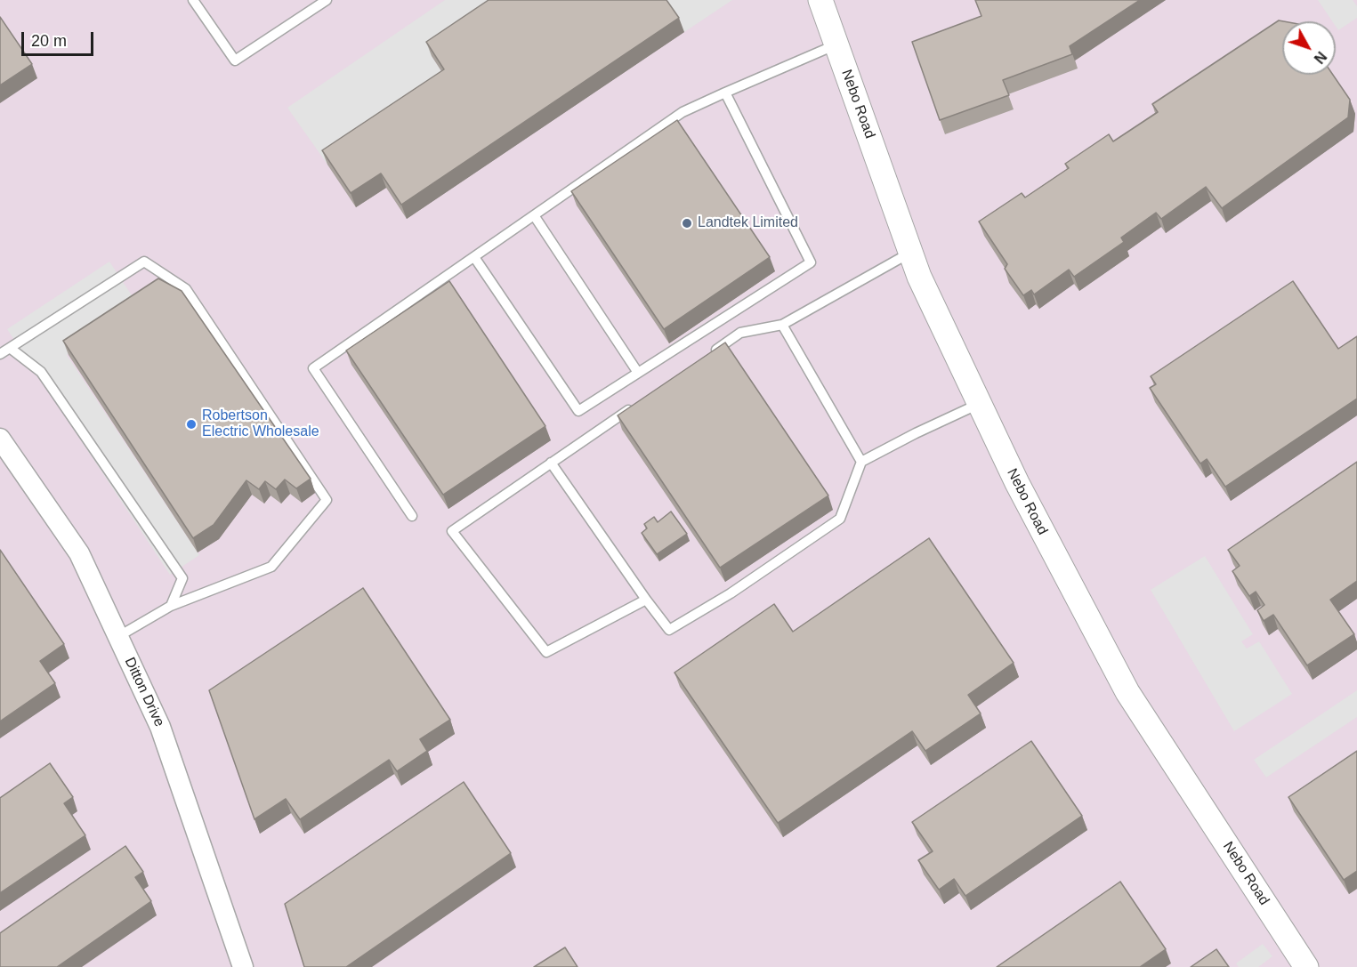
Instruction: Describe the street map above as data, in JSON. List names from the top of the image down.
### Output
{
  "streets": {
    "street": ["Nebo Road", "Ditton Drive"]
  },
  "places": ["Landtek Limited", "Robertson Electric Wholesale"],
  "scale_bar": "20 m",
  "north": "bottom right"
}
